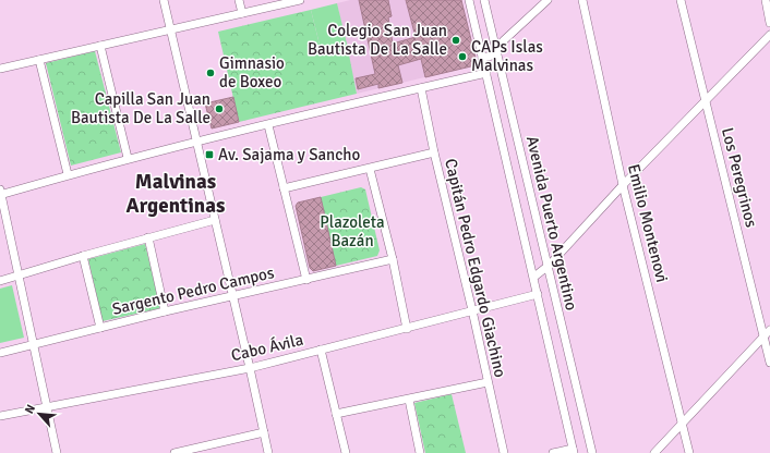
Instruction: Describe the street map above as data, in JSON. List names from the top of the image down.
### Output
{
  "streets": {
    "street": [
      "Los Peregrinos",
      "Avenida Puerto Argentino",
      "Emilio Montenovi",
      "Capitán Pedro Edgardo Giachino",
      "Sargento Pedro Campos",
      "Cabo Ávila"
    ]
  },
  "crossings": [
    ["Avenida Puerto Argentino", "Cabo Ávila"],
    ["Capitán Pedro Edgardo Giachino", "Cabo Ávila"]
  ],
  "districts": ["Malvinas Argentinas"],
  "parks": ["Plazoleta Bazán"],
  "places": {
    "other": [
      "Colegio San Juan Bautista De La Salle",
      "CAPs Islas Malvinas",
      "Gimnasio de Boxeo",
      "Capilla San Juan Bautista De La Salle"
    ],
    "transit": ["Av. Sajama y Sancho"]
  },
  "north": "top left"
}
